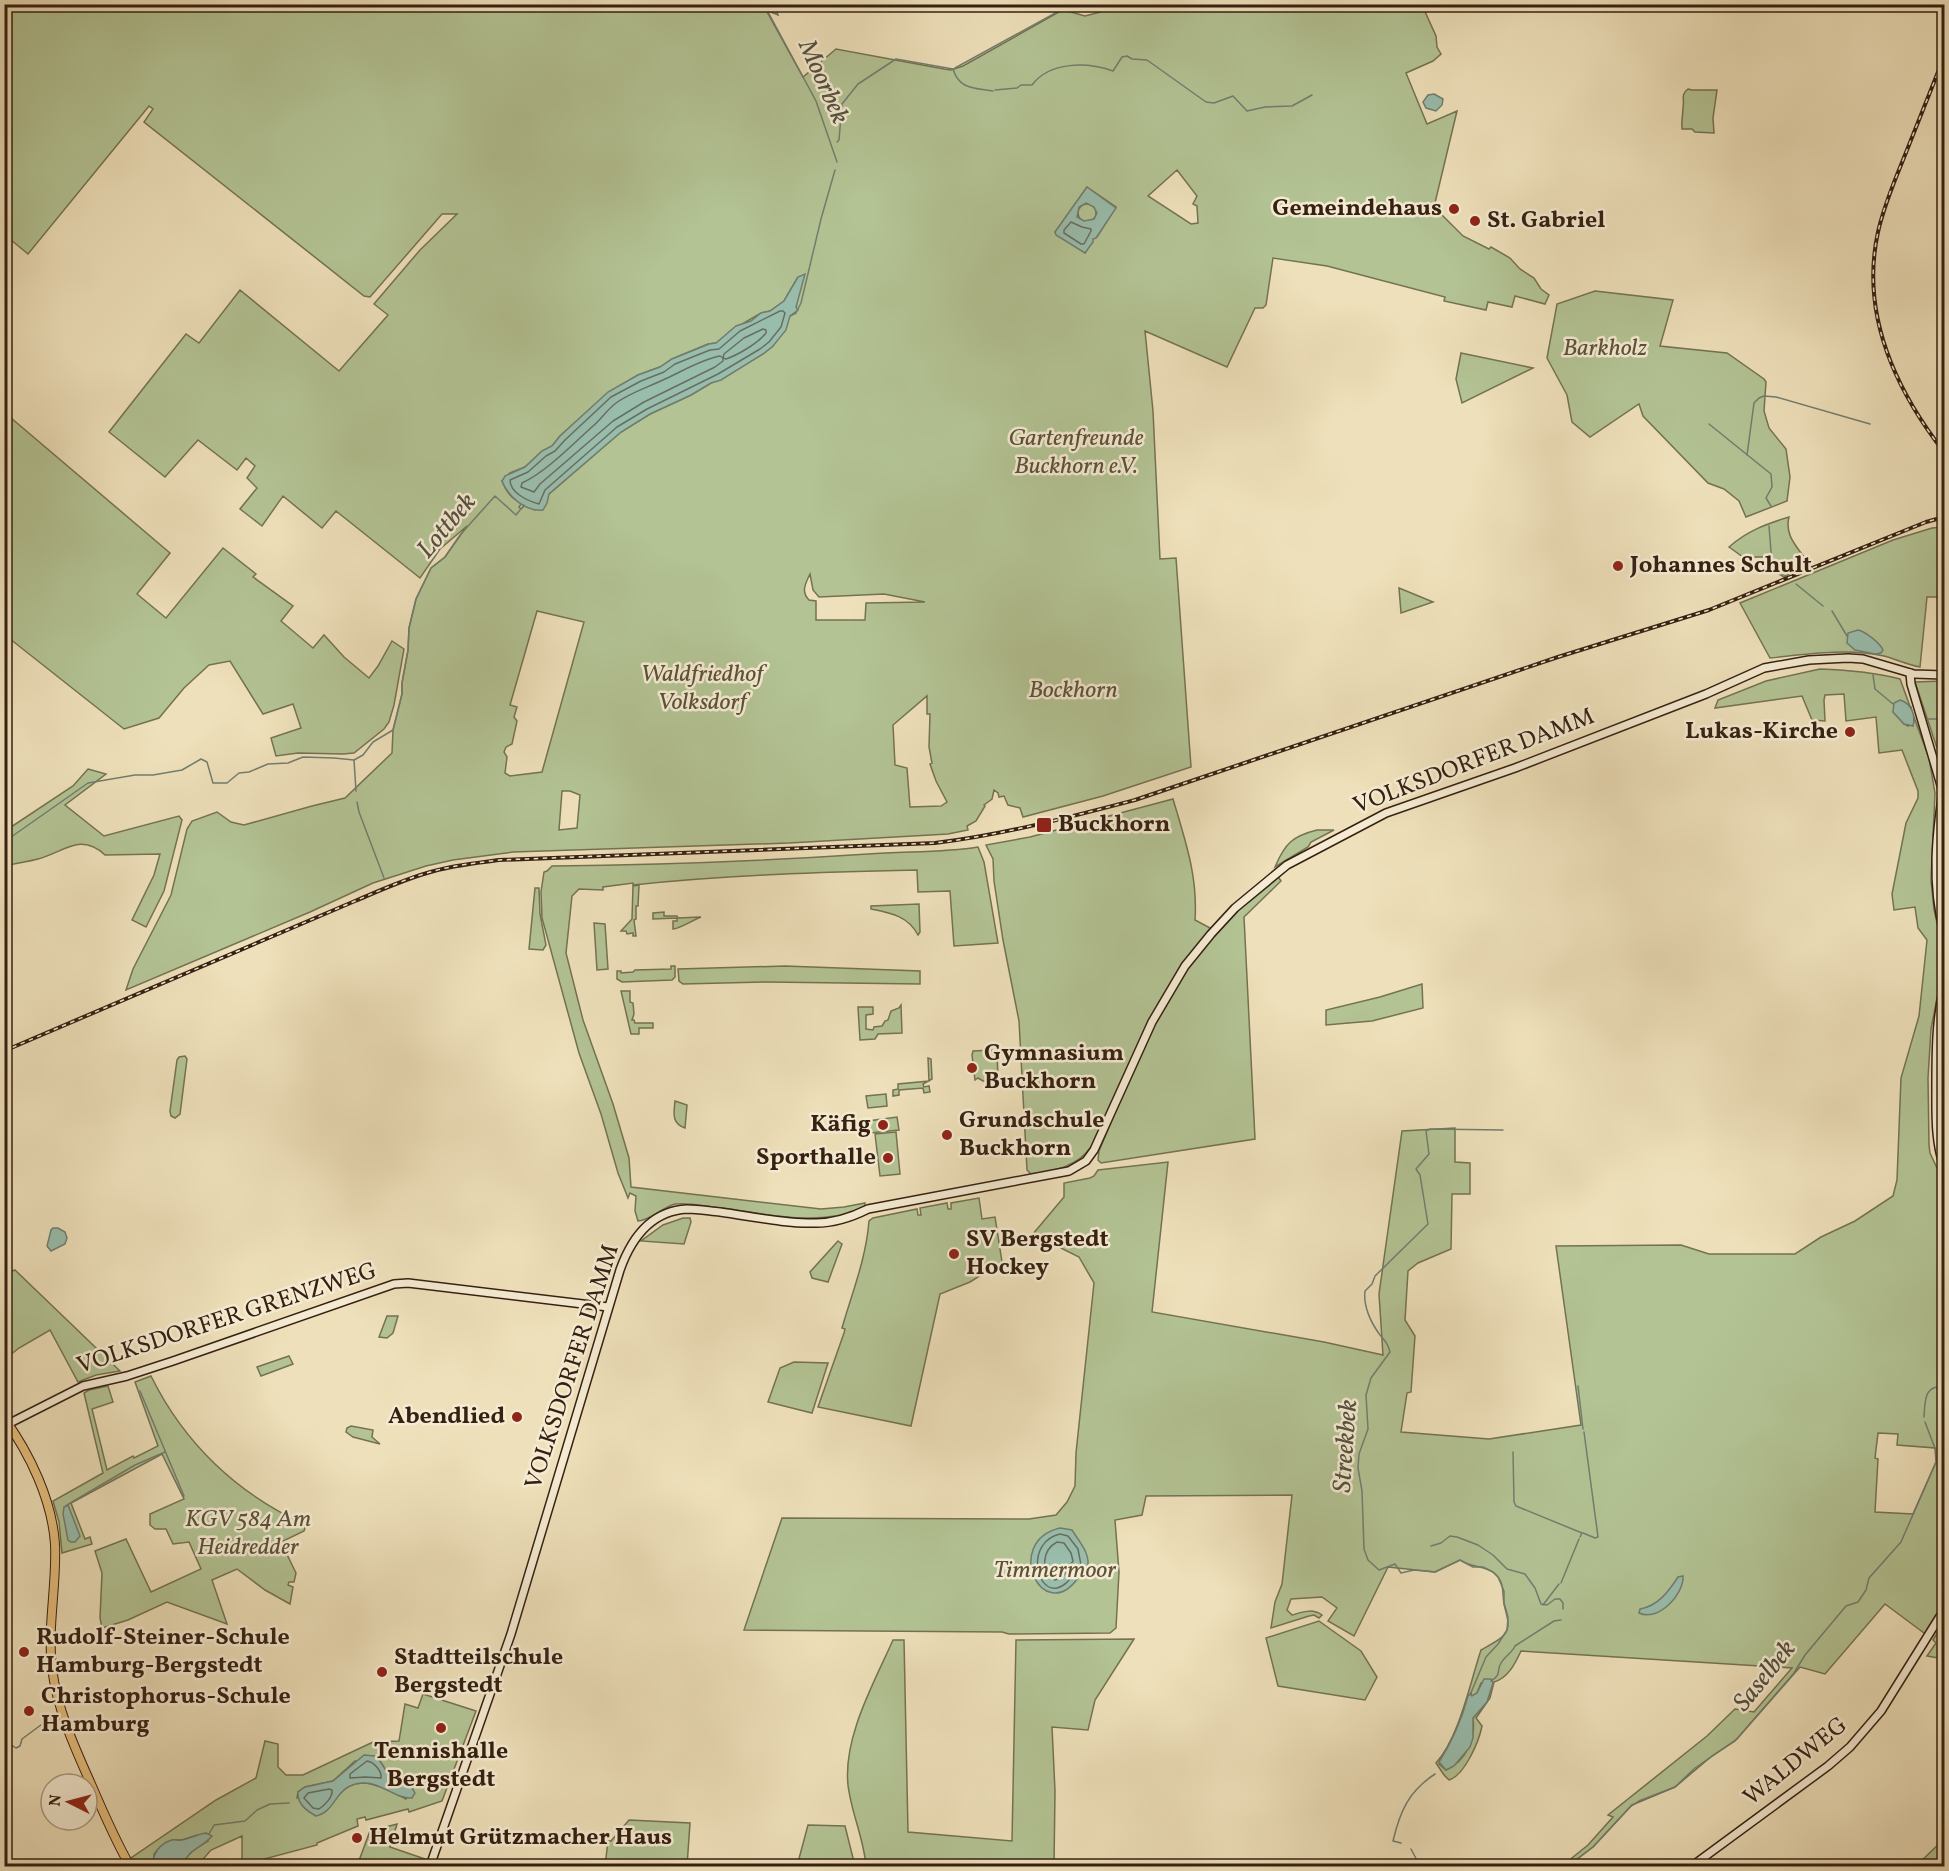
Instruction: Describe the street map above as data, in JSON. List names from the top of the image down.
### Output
{
  "streets": {
    "main road": ["VOLKSDORFER DAMM", "VOLKSDORFER GRENZWEG", "WALDWEG"]
  },
  "crossings": [
    ["VOLKSDORFER DAMM", "VOLKSDORFER GRENZWEG"]
  ],
  "water": [
    "Moorbek",
    "Lottbek",
    "Streekbek",
    "Saselbek"
  ],
  "parks": [
    "Barkholz",
    "Gartenfreunde Buckhorn e.V.",
    "Waldfriedhof Volksdorf",
    "Bockhorn",
    "KGV 584 Am Heidredder",
    "Timmermoor"
  ],
  "places": {
    "other": [
      "Gemeindehaus",
      "St. Gabriel",
      "Johannes Schult",
      "Lukas-Kirche",
      "Gymnasium Buckhorn",
      "Käfig",
      "Grundschule Buckhorn",
      "Sporthalle",
      "SV Bergstedt Hockey",
      "Abendlied",
      "Rudolf-Steiner-Schule Hamburg-Bergstedt",
      "Stadtteilschule Bergstedt",
      "Christophorus-Schule Hamburg",
      "Tennishalle Bergstedt",
      "Helmut Grützmacher Haus"
    ],
    "transit": ["Buckhorn"]
  },
  "north": "left"
}
